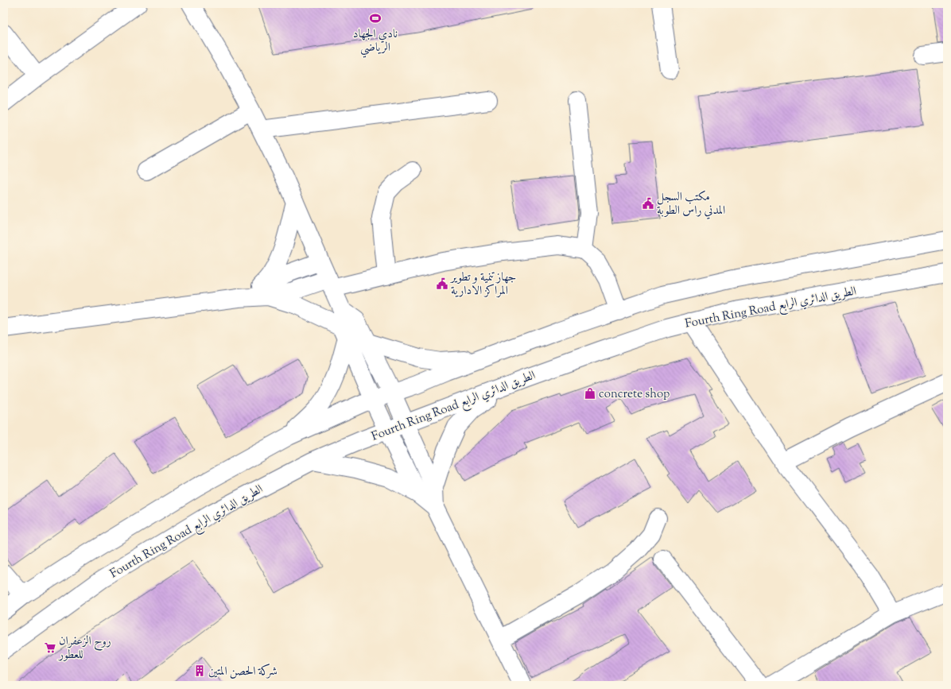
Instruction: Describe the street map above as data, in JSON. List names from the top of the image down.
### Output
{
  "streets": {
    "street": ["Fourth Ring Road الطريق الدائري الرابع"]
  },
  "places": {
    "sports": ["نادي الجهاد الرياضي"],
    "public building": ["مكتب السجل المدني راس الطوبة", "جهاز تنمية و تطوير المراكز الادارية"],
    "shop": ["concrete shop"],
    "supermarket": ["روح الزعفران للعطور"],
    "building": ["شركة الحصن المتين"]
  }
}
